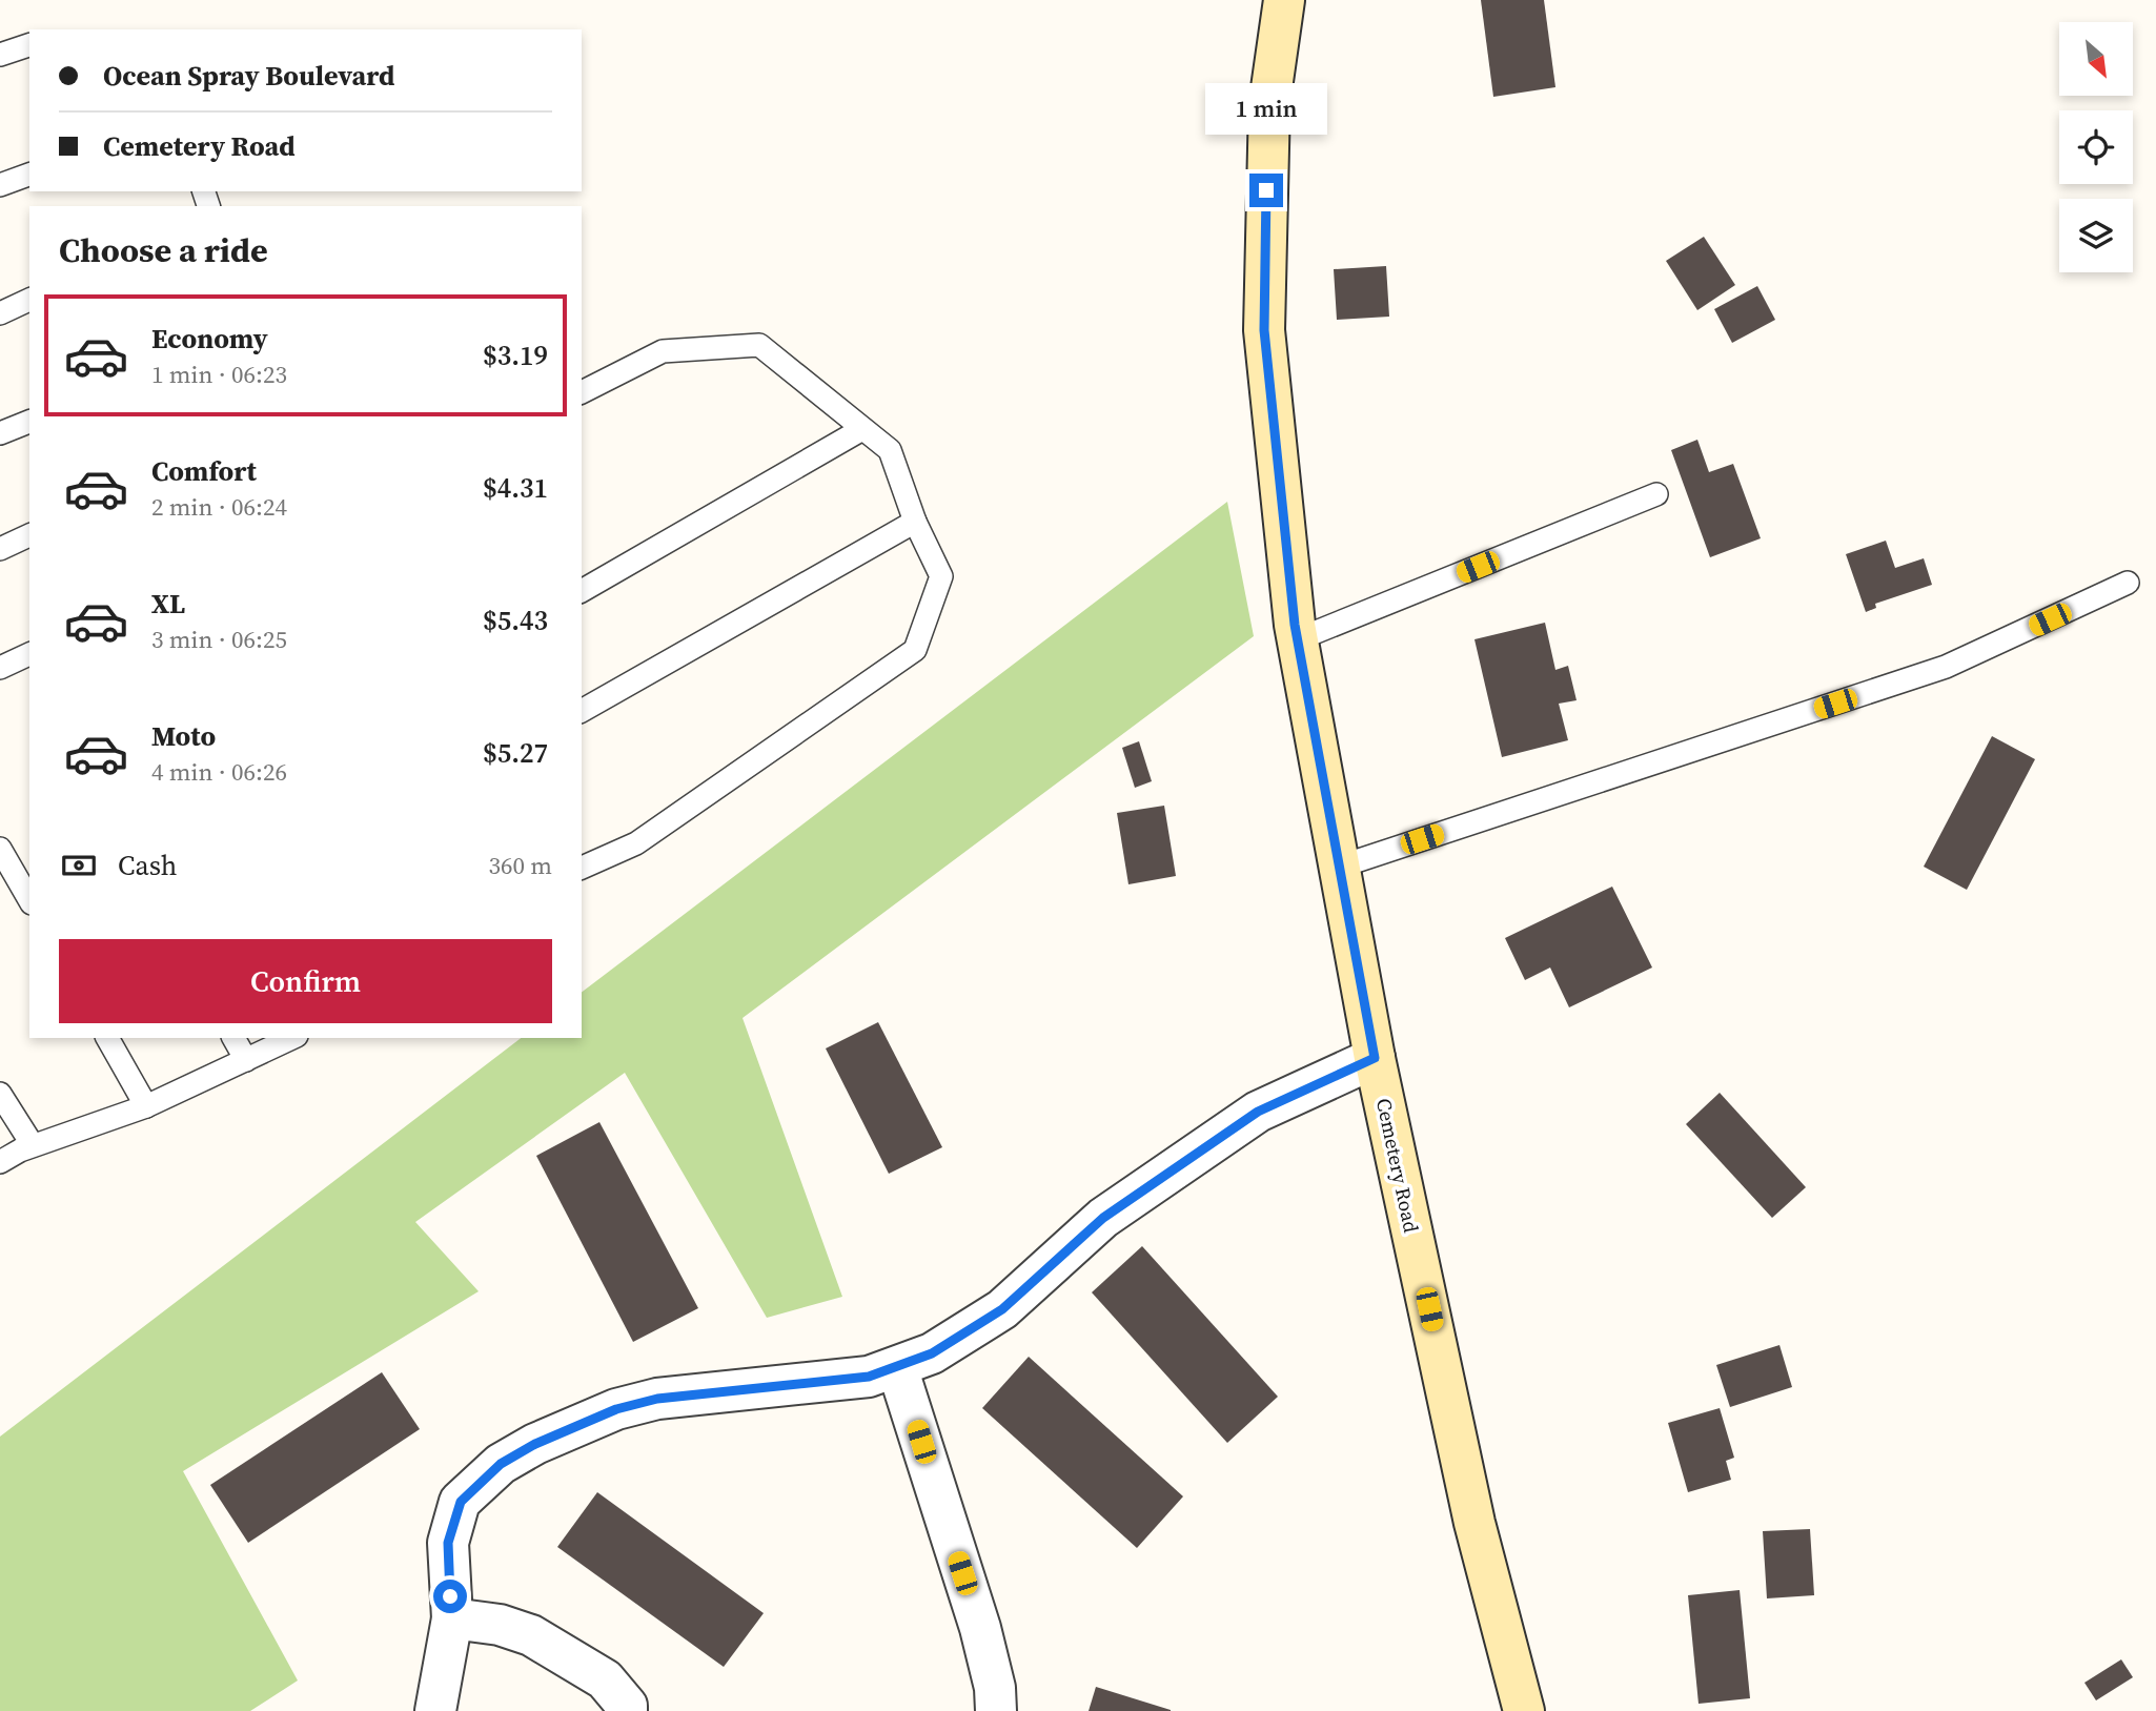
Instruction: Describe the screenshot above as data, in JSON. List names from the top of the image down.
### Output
{
  "streets": {
    "street": ["Cemetery Road"]
  },
  "north": "bottom right",
  "page": {
    "banner": ["Ocean Spray Boulevard", "Cemetery Road"],
    "bubble": "1 min",
    "heading": "Choose a ride",
    "list": [
      {
        "name": "Economy",
        "note": "1 min · 06:23",
        "value": "$3.19"
      },
      {
        "name": "Comfort",
        "note": "2 min · 06:24",
        "value": "$4.31"
      },
      {
        "name": "XL",
        "note": "3 min · 06:25",
        "value": "$5.43"
      },
      {
        "name": "Moto",
        "note": "4 min · 06:26",
        "value": "$5.27"
      }
    ],
    "pay": ["Cash", "360 m"],
    "buttons": "Confirm"
  }
}
